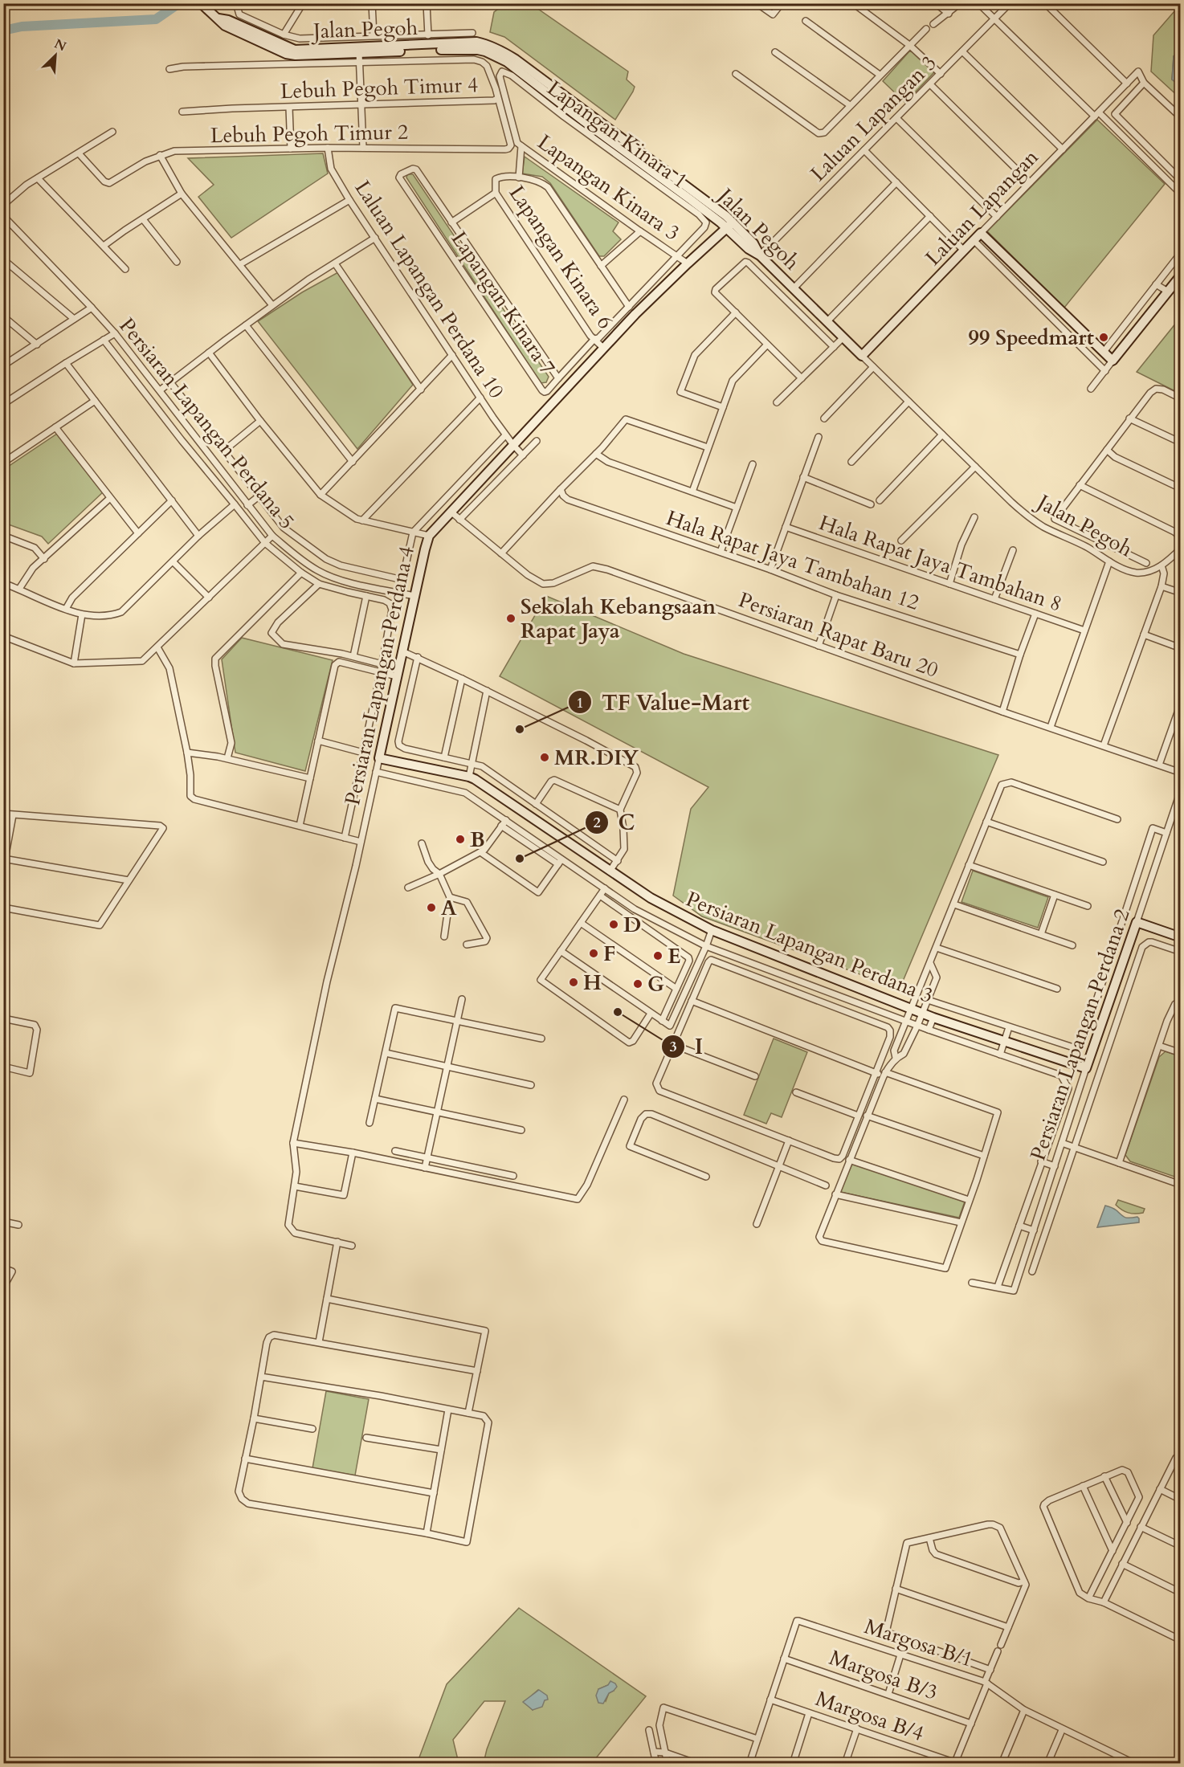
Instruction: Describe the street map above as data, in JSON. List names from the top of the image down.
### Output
{
  "streets": {
    "street": [
      "Jalan Pegoh",
      "Lebuh Pegoh Timur 4",
      "Laluan Lapangan 3",
      "Lebuh Pegoh Timur 2",
      "Lapangan Kinara 1",
      "Lapangan Kinara 3",
      "Laluan Lapangan",
      "Lapangan Kinara 6",
      "Laluan Lapangan Perdana 10",
      "Lapangan Kinara 7",
      "Persiaran Lapangan Perdana 5",
      "Hala Rapat Jaya Tambahan 12",
      "Hala Rapat Jaya Tambahan 8",
      "Persiaran Rapat Baru 20",
      "Persiaran Lapangan Perdana 4",
      "Persiaran Lapangan Perdana 3",
      "Persiaran Lapangan Perdana 2",
      "Margosa B/1",
      "Margosa B/3",
      "Margosa B/4"
    ]
  },
  "crossings": [
    ["Jalan Pegoh", "Laluan Lapangan 3"],
    ["Jalan Pegoh", "Laluan Lapangan"],
    ["Jalan Pegoh", "Persiaran Lapangan Perdana 4"],
    ["Lebuh Pegoh Timur 4", "Lebuh Pegoh Timur 2"],
    ["Lebuh Pegoh Timur 2", "Laluan Lapangan Perdana 10"],
    ["Lapangan Kinara 1", "Lapangan Kinara 3"],
    ["Lapangan Kinara 3", "Persiaran Lapangan Perdana 4"],
    ["Lapangan Kinara 6", "Persiaran Lapangan Perdana 4"],
    ["Laluan Lapangan Perdana 10", "Persiaran Lapangan Perdana 4"],
    ["Persiaran Lapangan Perdana 5", "Persiaran Lapangan Perdana 4"],
    ["Persiaran Rapat Baru 20", "Persiaran Lapangan Perdana 4"],
    ["Persiaran Lapangan Perdana 4", "Persiaran Lapangan Perdana 3"],
    ["Persiaran Lapangan Perdana 3", "Persiaran Lapangan Perdana 2"],
    ["Margosa B/1", "Margosa B/3"]
  ],
  "places": [
    "99 Speedmart",
    "Sekolah Kebangsaan Rapat Jaya",
    "TF Value-Mart",
    "MR.DIY",
    "B",
    "C",
    "A",
    "D",
    "F",
    "E",
    "H",
    "G",
    "I"
  ],
  "north": "top right"
}
